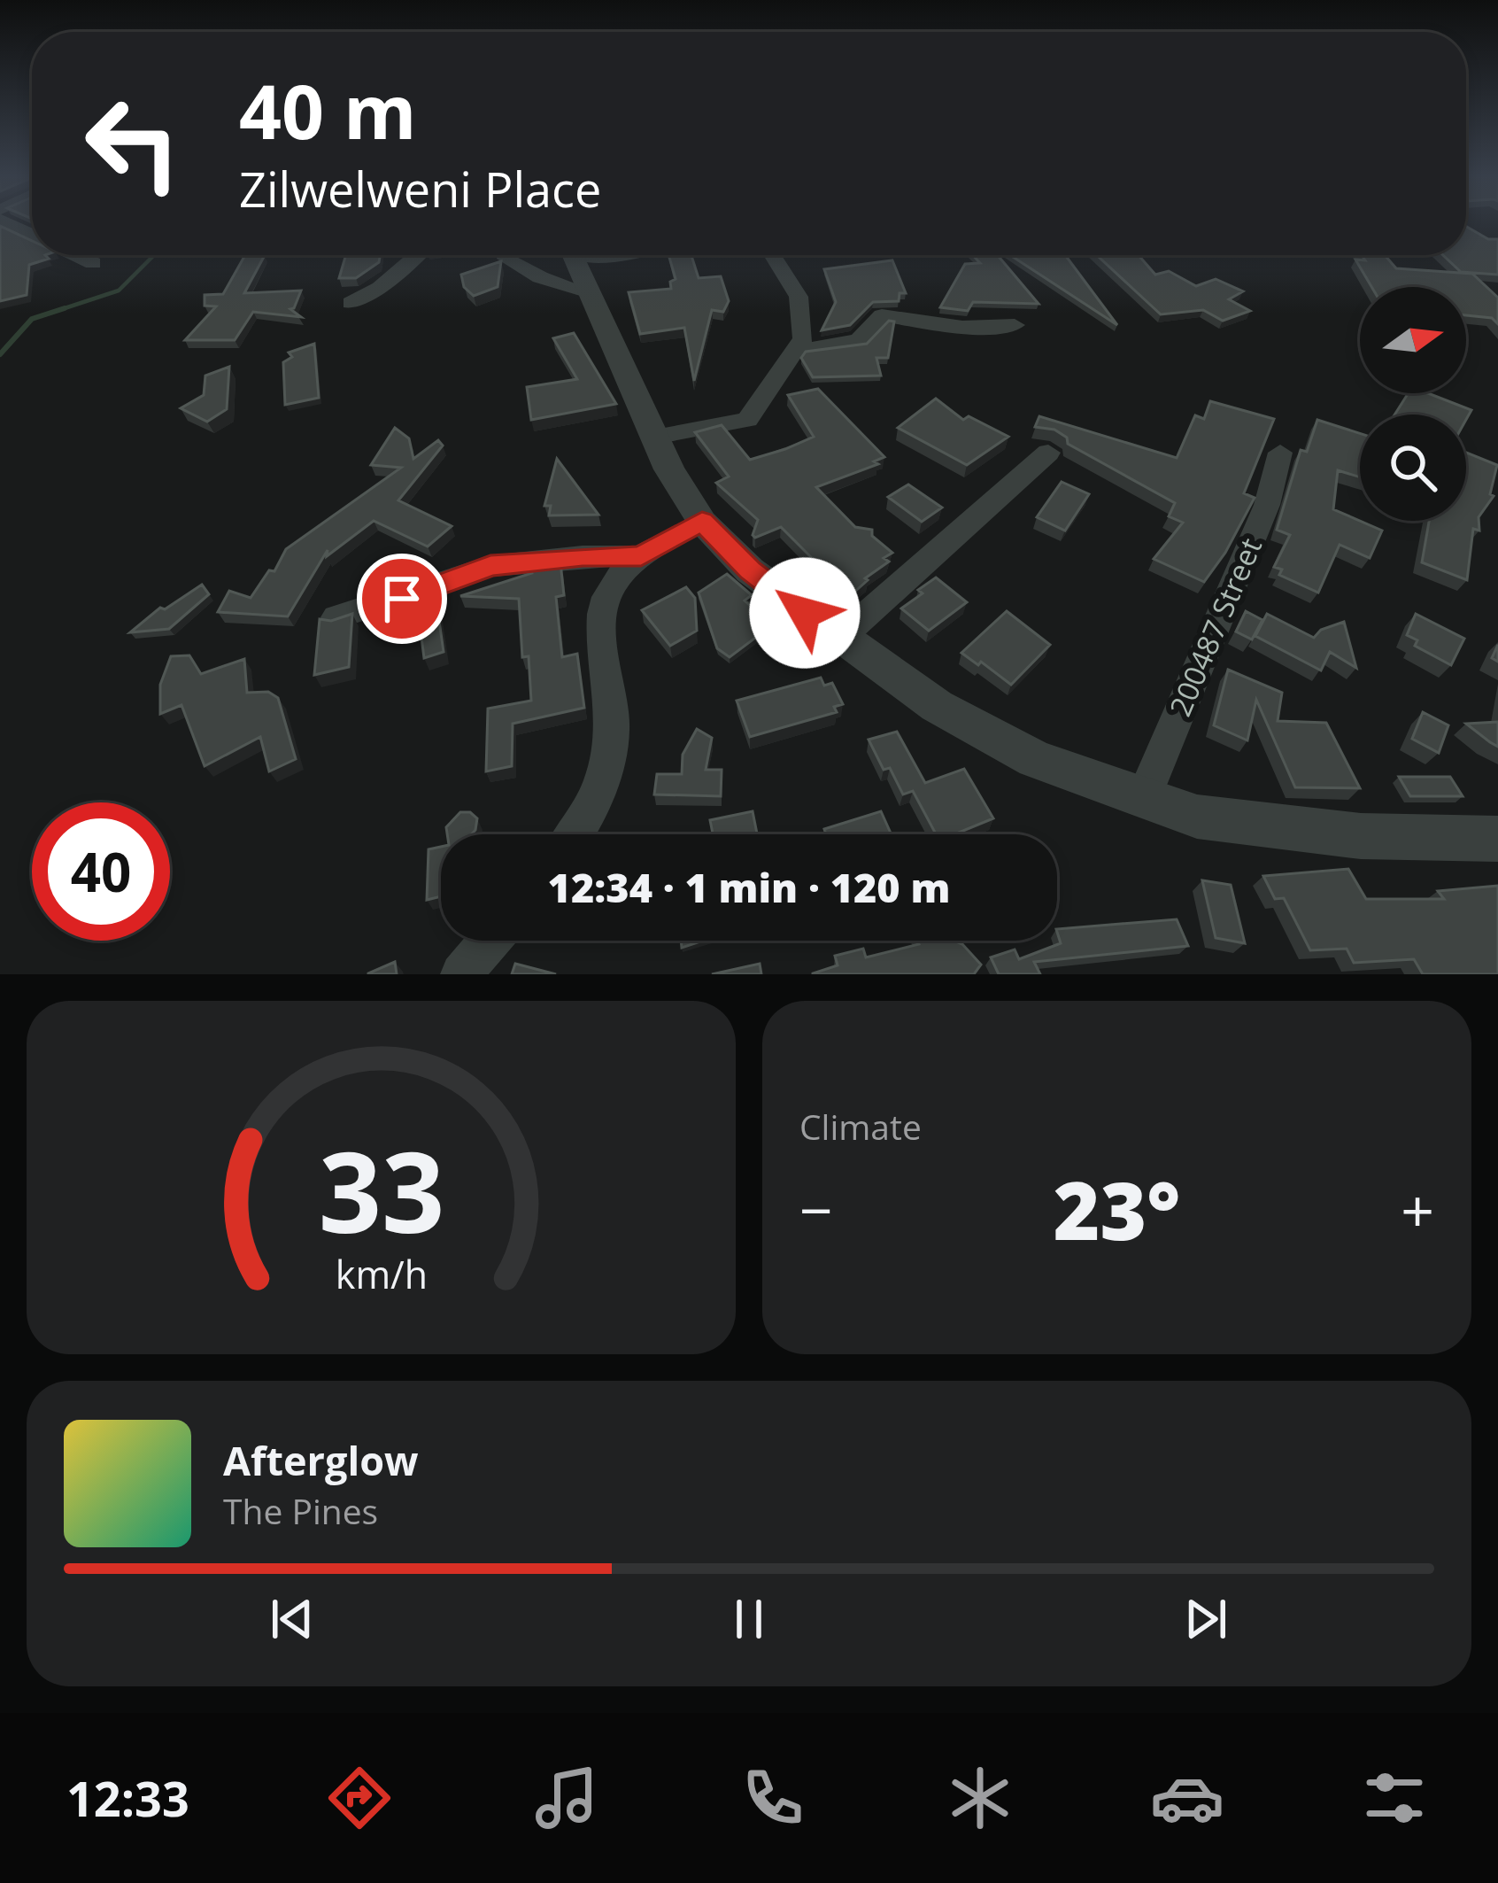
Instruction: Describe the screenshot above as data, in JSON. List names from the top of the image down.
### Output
{
  "streets": {
    "street": ["200487 Street"]
  },
  "north": "right",
  "page": {
    "turn": ["40 m", "Zilwelweni Place"],
    "limit": "40",
    "trip": "12:34 · 1 min · 120 m",
    "tile": "Climate",
    "heat": ["−", "23°", "+"],
    "song": ["Afterglow", "The Pines"],
    "tabs": "12:33",
    "gauge": ["33", "km/h"]
  }
}
